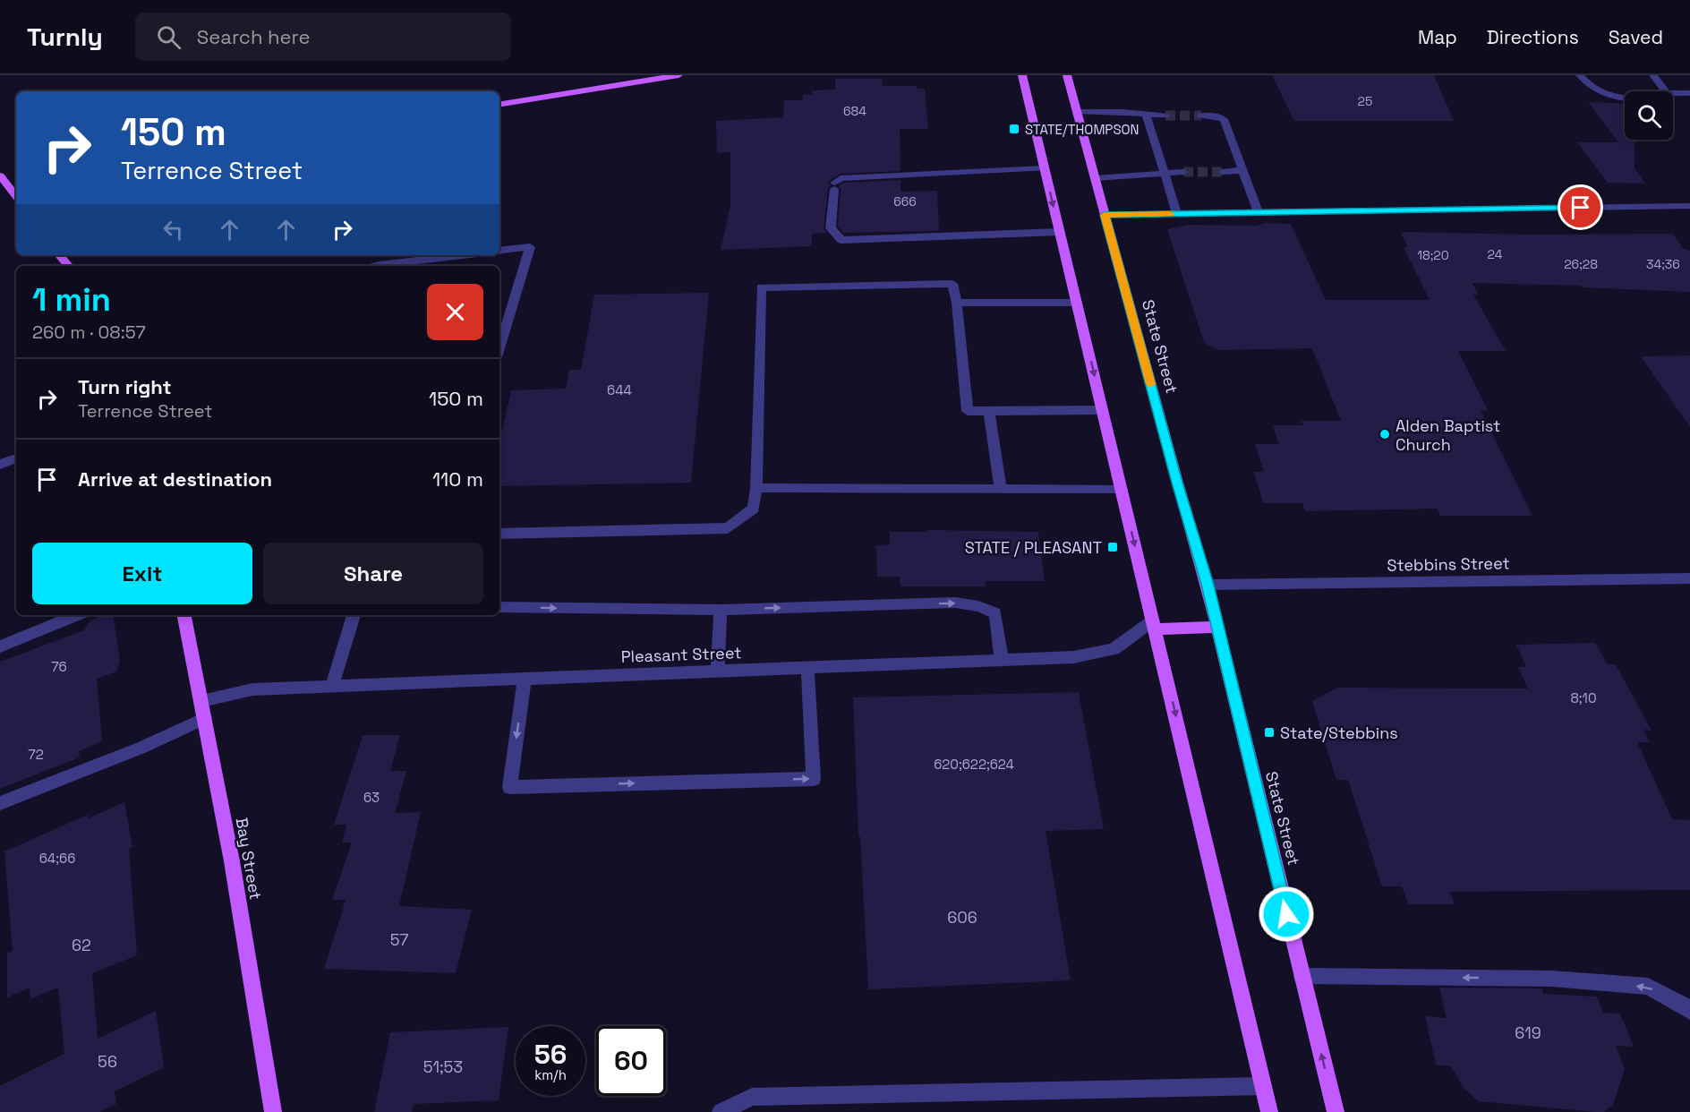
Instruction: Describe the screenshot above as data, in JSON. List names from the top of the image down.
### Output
{
  "streets": {
    "main road": ["State Street", "Bay Street"],
    "street": ["Stebbins Street", "Pleasant Street"]
  },
  "crossings": [
    ["State Street", "Stebbins Street"],
    ["Pleasant Street", "Bay Street"]
  ],
  "places": {
    "transit": ["STATE/THOMPSON", "STATE / PLEASANT", "State/Stebbins"],
    "other": ["Alden Baptist Church"]
  },
  "house_numbers": [
    "25",
    "684",
    "666",
    "24",
    "18;20",
    "26;28",
    "34;36",
    "644",
    "76",
    "8;10",
    "72",
    "620;622;624",
    "63",
    "64;66",
    "606",
    "57",
    "62",
    "619",
    "56",
    "51;53"
  ],
  "page": {
    "header": "Turnly",
    "search": "Search here",
    "nav": ["Map", "Directions", "Saved"],
    "turn": ["150 m", "Terrence Street"],
    "heading": ["1 min", "260 m · 08:57"],
    "list": [
      {
        "name": "Turn right",
        "note": "Terrence Street",
        "value": "150 m"
      },
      {
        "name": "Arrive at destination",
        "value": "110 m"
      }
    ],
    "buttons": ["Exit", "Share"],
    "speed": "56 km/h",
    "limit": "60"
  }
}
